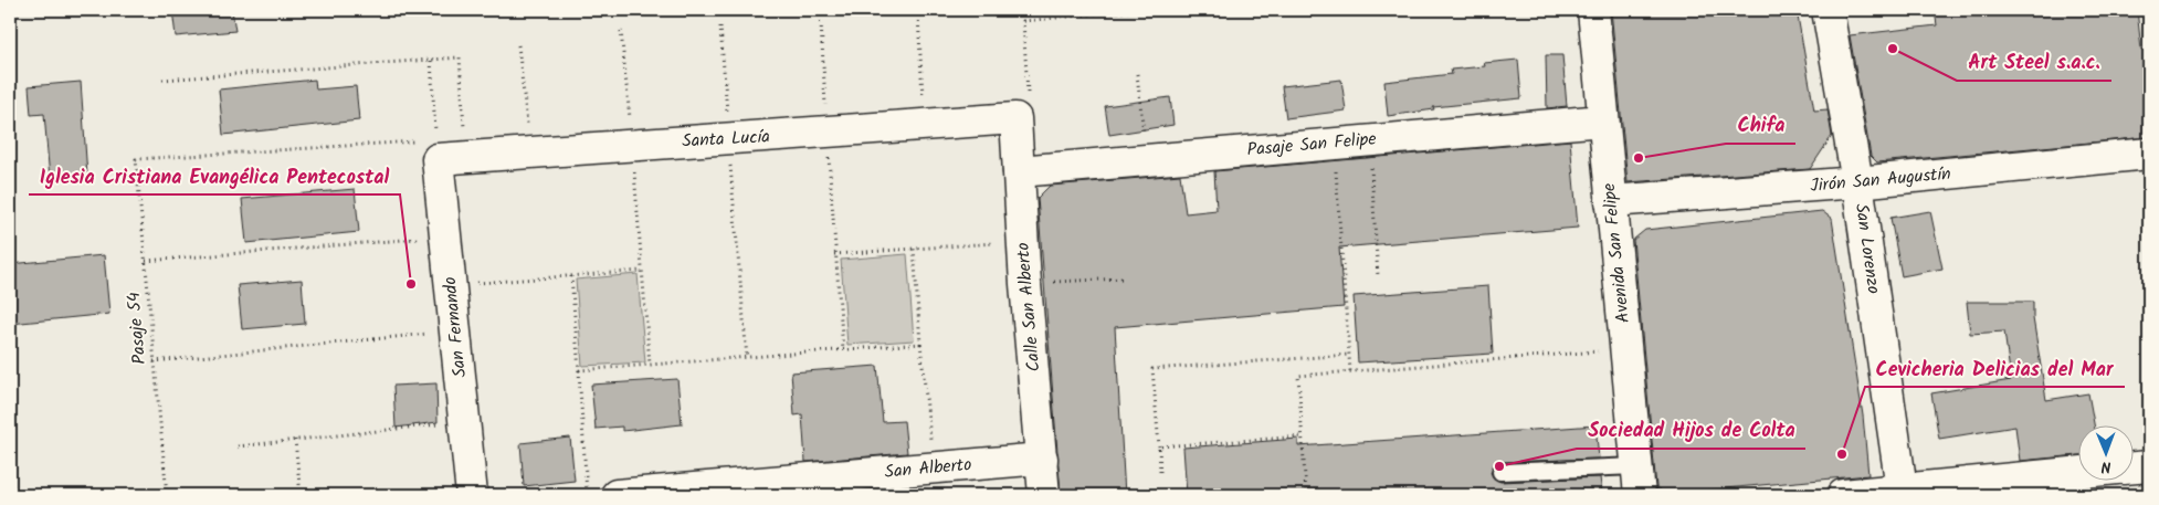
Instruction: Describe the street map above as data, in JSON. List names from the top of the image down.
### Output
{
  "streets": {
    "street": [
      "Santa Lucía",
      "Pasaje San Felipe",
      "Jirón San Augustín",
      "San Lorenzo",
      "Avenida San Felipe",
      "Calle San Alberto",
      "San Fernando",
      "San Alberto"
    ],
    "path": ["Pasaje 54"]
  },
  "crossings": [
    ["Santa Lucía", "Calle San Alberto"],
    ["Santa Lucía", "San Fernando"],
    ["Santa Lucía", "Pasaje 54"],
    ["Pasaje San Felipe", "Avenida San Felipe"],
    ["Pasaje San Felipe", "Calle San Alberto"],
    ["Jirón San Augustín", "San Lorenzo"],
    ["Jirón San Augustín", "Avenida San Felipe"],
    ["Calle San Alberto", "San Alberto"],
    ["San Fernando", "Pasaje 54"]
  ],
  "places": [
    "Art Steel s.a.c.",
    "Chifa",
    "Iglesia Cristiana Evangélica Pentecostal",
    "Cevicheria Delicias del Mar",
    "Sociedad Hijos de Colta"
  ],
  "north": "bottom"
}
